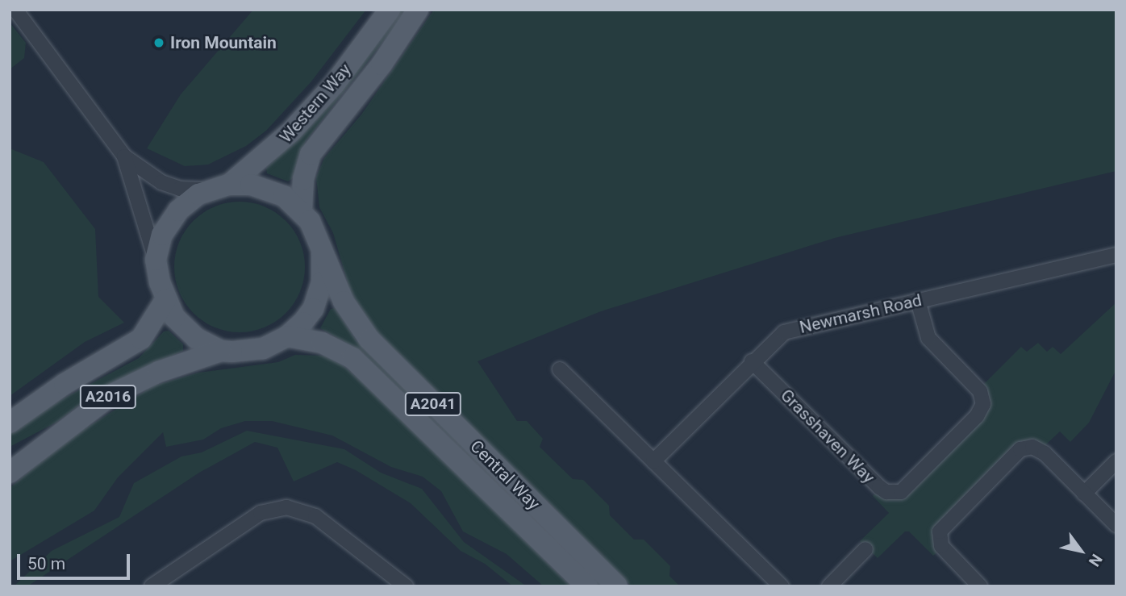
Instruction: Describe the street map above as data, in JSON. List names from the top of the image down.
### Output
{
  "streets": {
    "main road": [
      "Western Way",
      "A2016",
      "A2041",
      "Central Way"
    ],
    "street": ["Newmarsh Road", "Grasshaven Way"]
  },
  "crossings": [
    ["Western Way", "A2016"],
    ["Western Way", "Central Way"],
    ["Newmarsh Road", "Grasshaven Way"],
    ["A2016", "Central Way"]
  ],
  "places": ["Iron Mountain"],
  "scale_bar": "50 m",
  "north": "bottom right"
}
